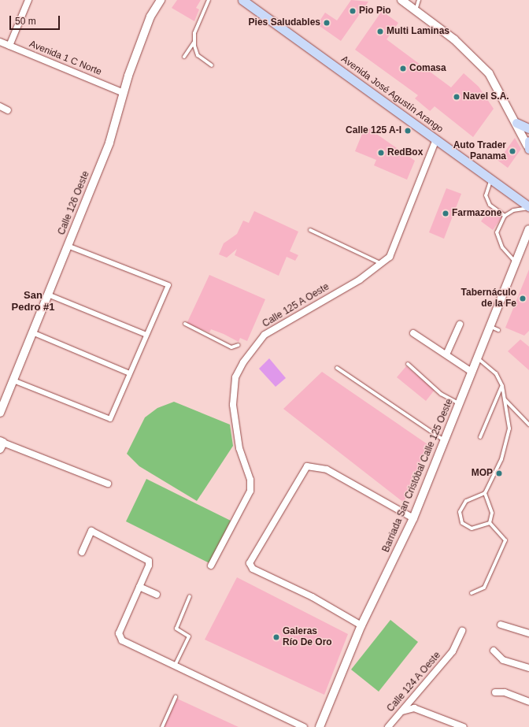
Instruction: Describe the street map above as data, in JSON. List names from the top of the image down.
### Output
{
  "streets": {
    "main road": ["Avenida José Agustín Arango"],
    "street": [
      "Avenida 1 C Norte",
      "Calle 126 Oeste",
      "Calle 125 A Oeste",
      "Barriada San Cristóbal Calle 125 Oeste",
      "Calle 124 A Oeste"
    ]
  },
  "crossings": [
    ["Avenida 1 C Norte", "Calle 126 Oeste"],
    ["Avenida José Agustín Arango", "Calle 125 A Oeste"]
  ],
  "districts": ["San Pedro #1"],
  "places": [
    "Pio Pio",
    "Pies Saludables",
    "Multi Laminas",
    "Comasa",
    "Navel S.A.",
    "Calle 125 A-I",
    "Auto Trader Panama",
    "RedBox",
    "Farmazone",
    "Tabernáculo de la Fe",
    "MOP",
    "Galeras Río De Oro"
  ],
  "scale_bar": "50 m"
}
